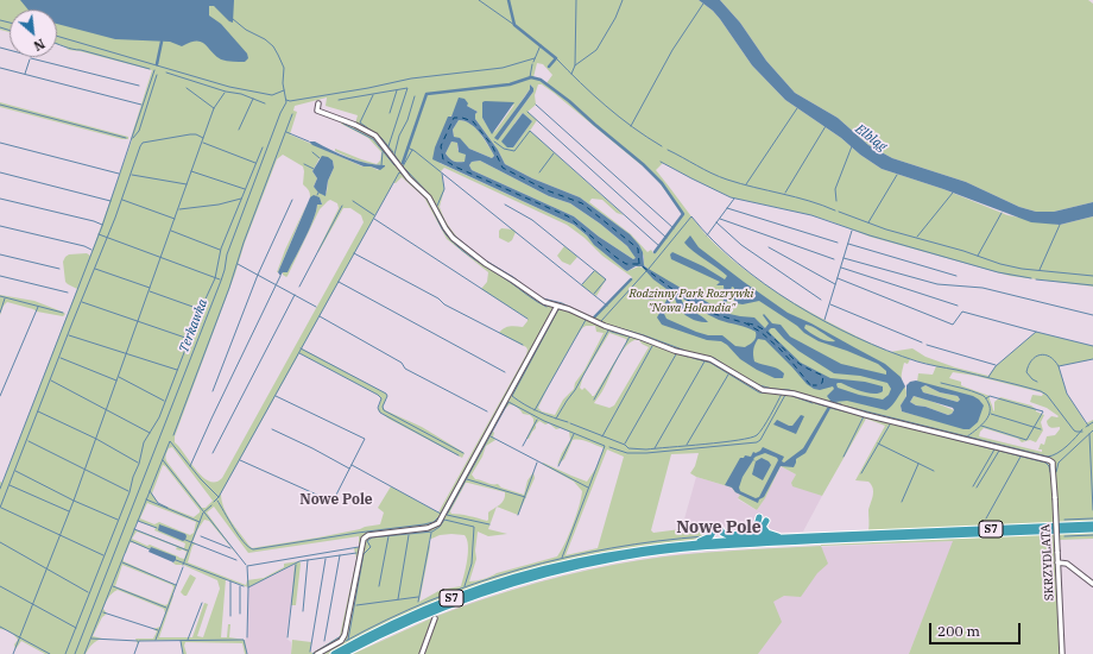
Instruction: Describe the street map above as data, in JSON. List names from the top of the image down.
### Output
{
  "streets": {
    "highway": ["S7"],
    "street": ["SKRZYDLATA"]
  },
  "districts": ["Nowe Pole", "Nowe Pole"],
  "water": ["Elbląg", "Terkawka"],
  "parks": ["Rodzinny Park Rozrywki \"Nowa Holandia\""],
  "scale_bar": "200 m",
  "north": "bottom right"
}
